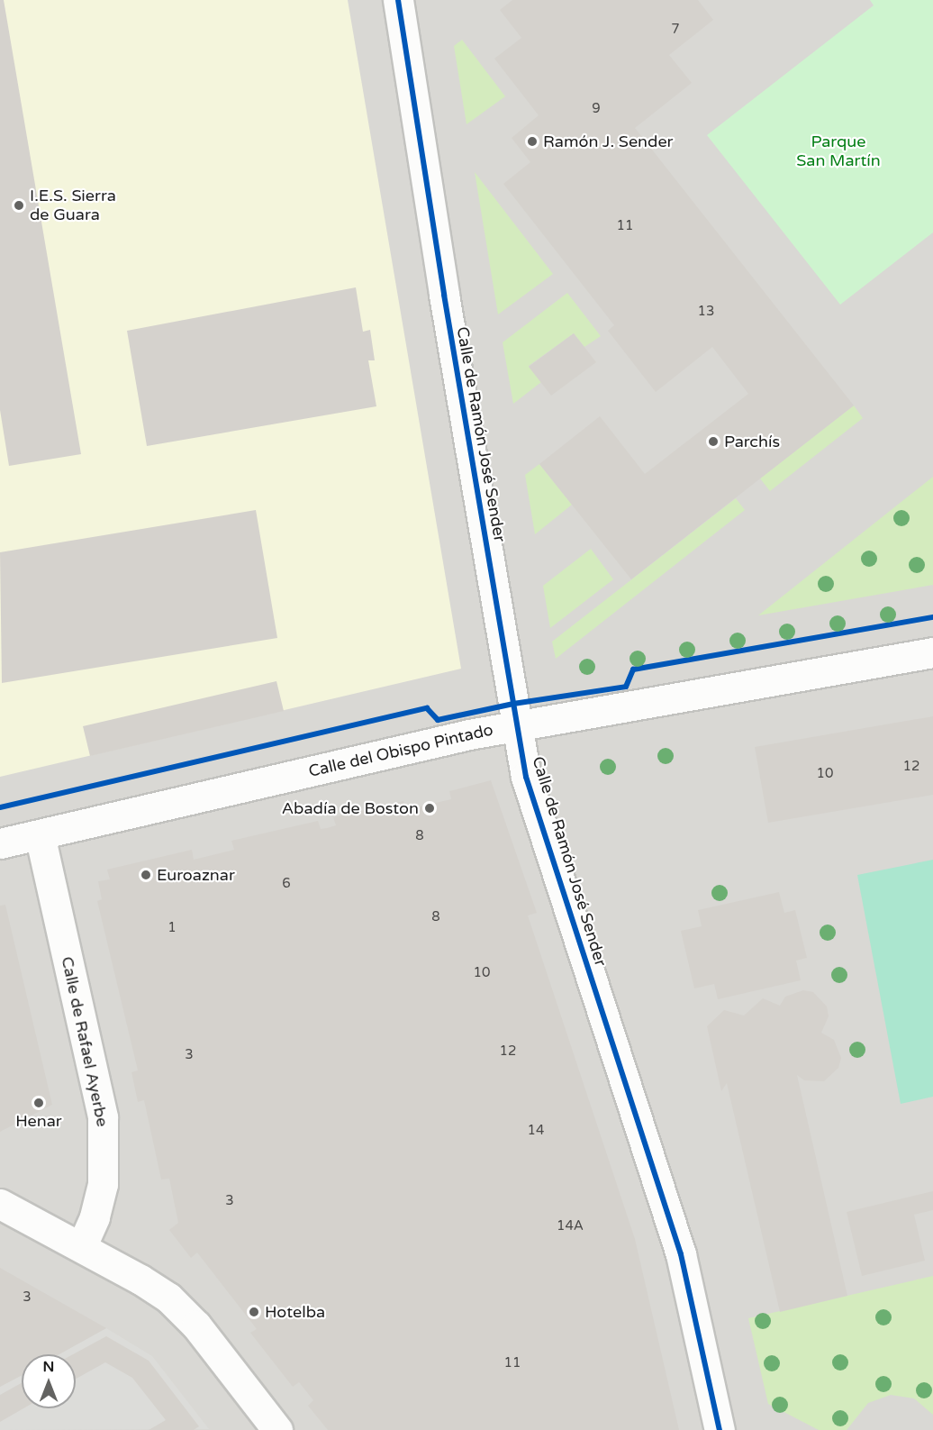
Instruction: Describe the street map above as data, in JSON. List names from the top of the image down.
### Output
{
  "streets": {
    "street": ["Calle de Ramón José Sender", "Calle del Obispo Pintado", "Calle de Rafael Ayerbe"]
  },
  "crossings": [
    ["Calle de Ramón José Sender", "Calle del Obispo Pintado"],
    ["Calle del Obispo Pintado", "Calle de Rafael Ayerbe"]
  ],
  "parks": ["Parque San Martín"],
  "places": [
    "Ramón J. Sender",
    "I.E.S. Sierra de Guara",
    "Parchís",
    "Abadía de Boston",
    "Euroaznar",
    "Henar",
    "Hotelba"
  ],
  "house_numbers": [
    "7",
    "9",
    "11",
    "13",
    "12",
    "10",
    "8",
    "6",
    "8",
    "1",
    "10",
    "12",
    "3",
    "14",
    "3",
    "14A",
    "3",
    "11"
  ],
  "north": "top"
}
